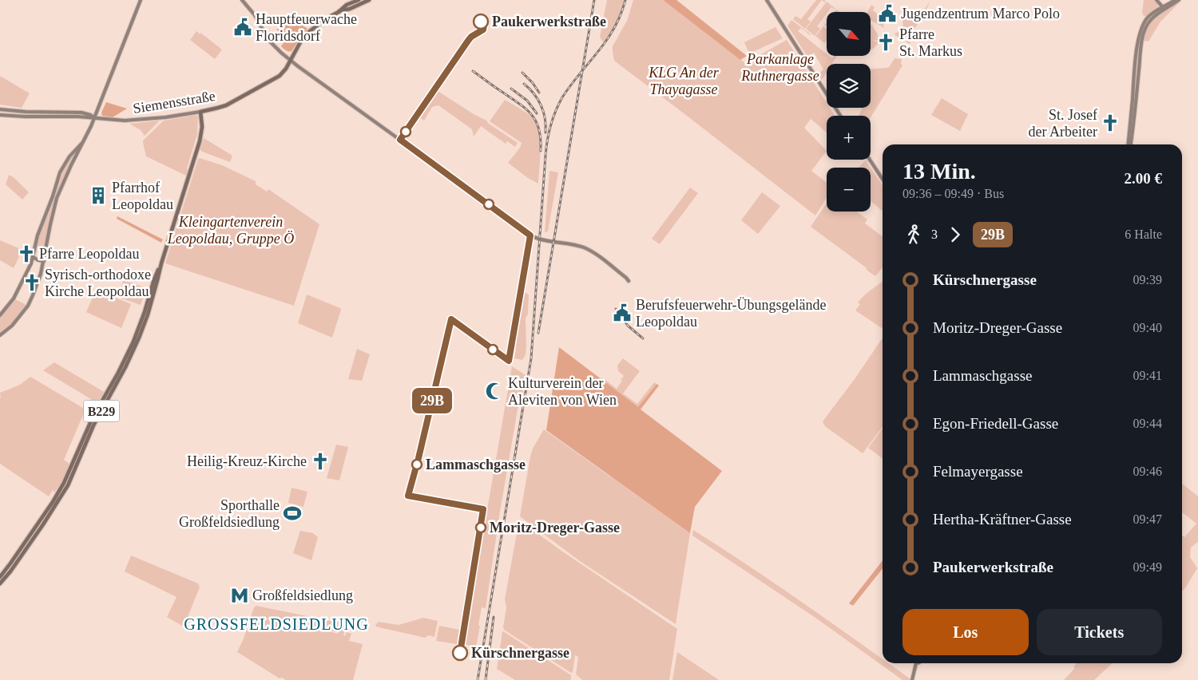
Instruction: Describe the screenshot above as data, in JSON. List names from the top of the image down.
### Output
{
  "streets": {
    "main road": ["Siemensstraße", "B229"]
  },
  "crossings": [
    ["Siemensstraße", "B229"]
  ],
  "districts": ["GROSSFELDSIEDLUNG"],
  "parks": ["Parkanlage Ruthnergasse", "KLG An der Thayagasse", "Kleingartenverein Leopoldau, Gruppe Ö"],
  "places": {
    "public building": ["Jugendzentrum Marco Polo", "Hauptfeuerwache Floridsdorf", "Berufsfeuerwehr-Übungsgelände Leopoldau"],
    "other": [
      "Paukerwerkstraße",
      "Lammaschgasse",
      "Moritz-Dreger-Gasse",
      "Kürschnergasse"
    ],
    "church": [
      "Pfarre St. Markus",
      "St. Josef der Arbeiter",
      "Pfarre Leopoldau",
      "Syrisch-orthodoxe Kirche Leopoldau",
      "Heilig-Kreuz-Kirche"
    ],
    "building": ["Pfarrhof Leopoldau"],
    "mosque": ["Kulturverein der Aleviten von Wien"],
    "sports": ["Sporthalle Großfeldsiedlung"],
    "metro station": ["Großfeldsiedlung"]
  },
  "lines": ["bus line 29B"],
  "north": "bottom right",
  "page": {
    "on_map": "29B",
    "map_buttons": ["+", "−"],
    "heading": ["13 Min.", "09:36 – 09:49 · Bus", "2.00 €"],
    "legs": ["3", "29B", "6 Halte"],
    "list": [
      {
        "name": "Kürschnergasse",
        "value": "09:39"
      },
      {
        "name": "Moritz-Dreger-Gasse",
        "value": "09:40"
      },
      {
        "name": "Lammaschgasse",
        "value": "09:41"
      },
      {
        "name": "Egon-Friedell-Gasse",
        "value": "09:44"
      },
      {
        "name": "Felmayergasse",
        "value": "09:46"
      },
      {
        "name": "Hertha-Kräftner-Gasse",
        "value": "09:47"
      },
      {
        "name": "Paukerwerkstraße",
        "value": "09:49"
      }
    ],
    "buttons": ["Los", "Tickets"]
  }
}
